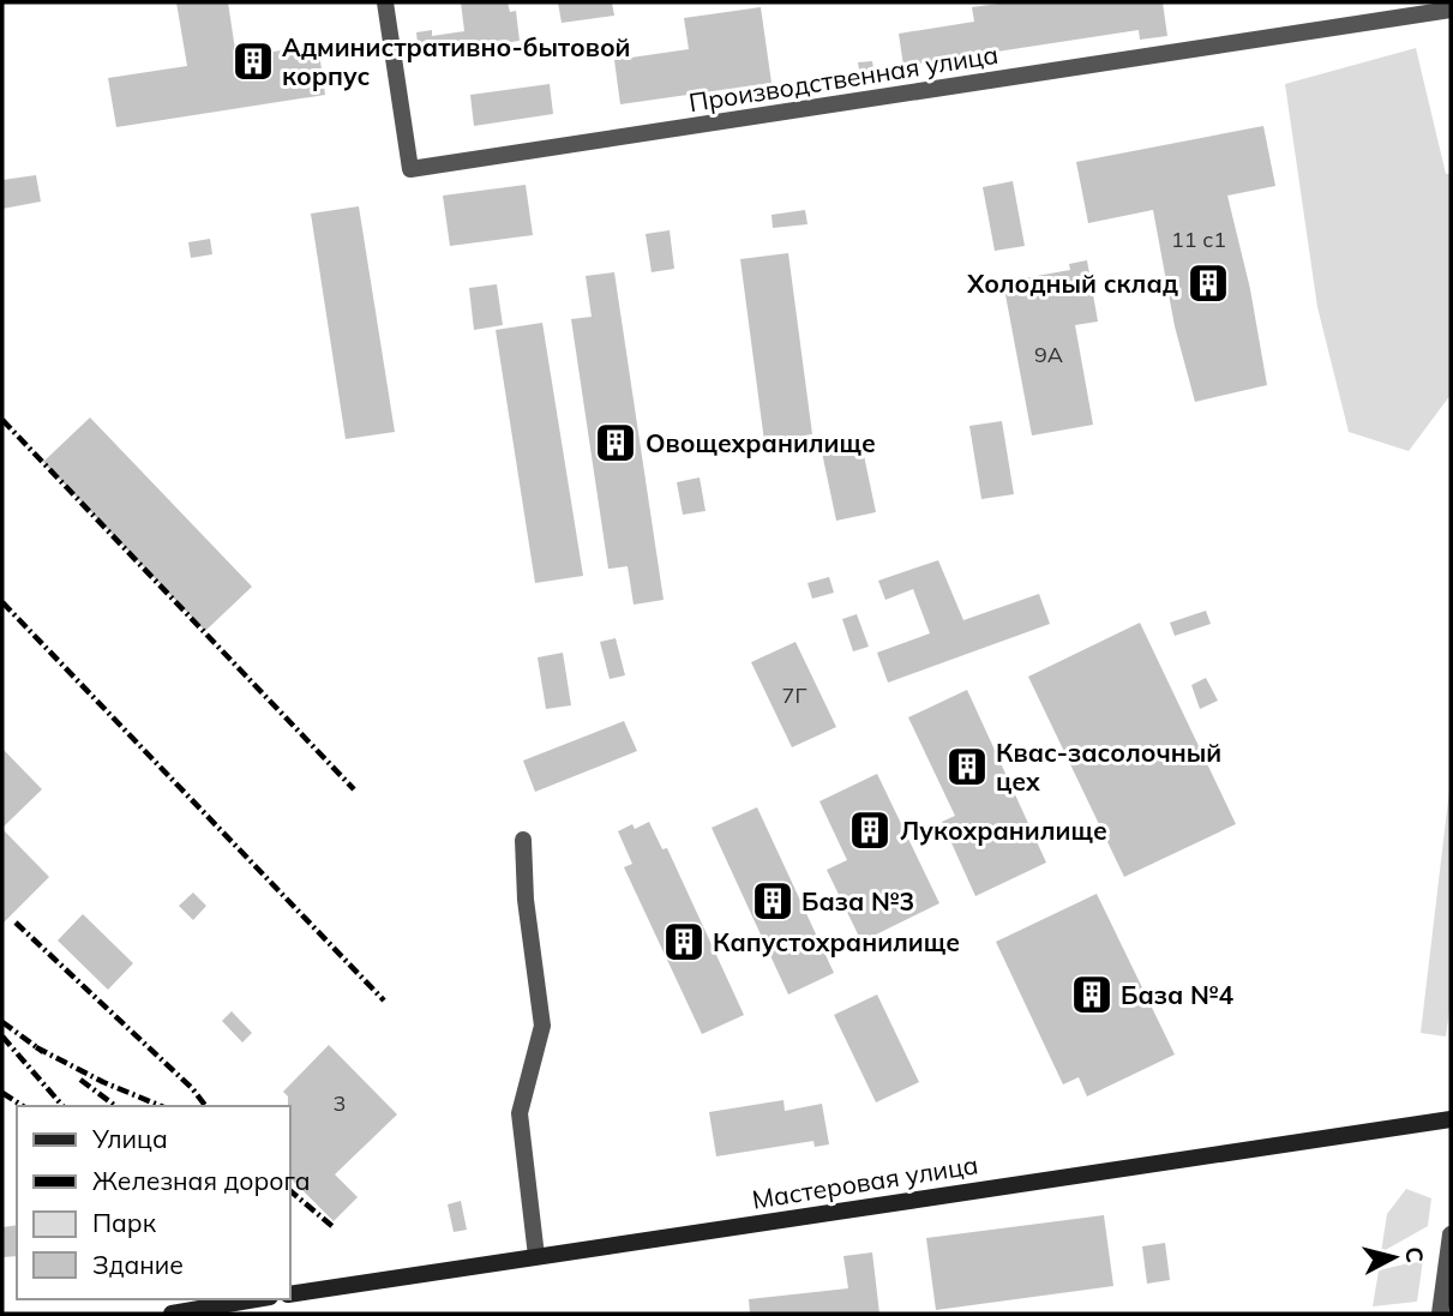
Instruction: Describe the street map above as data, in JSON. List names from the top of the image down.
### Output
{
  "streets": {
    "main road": ["Мастеровая улица"],
    "street": ["Производственная улица"]
  },
  "places": {
    "building": [
      "Административно-бытовой корпус",
      "Холодный склад",
      "Овощехранилище",
      "Квас-засолочный цех",
      "Лукохранилище",
      "База №3",
      "Капустохранилище",
      "База №4"
    ]
  },
  "house_numbers": [
    "11 с1",
    "9А",
    "7Г",
    "3"
  ],
  "legend": [
    "Улица",
    "Железная дорога",
    "Парк",
    "Здание"
  ],
  "north": "right"
}
